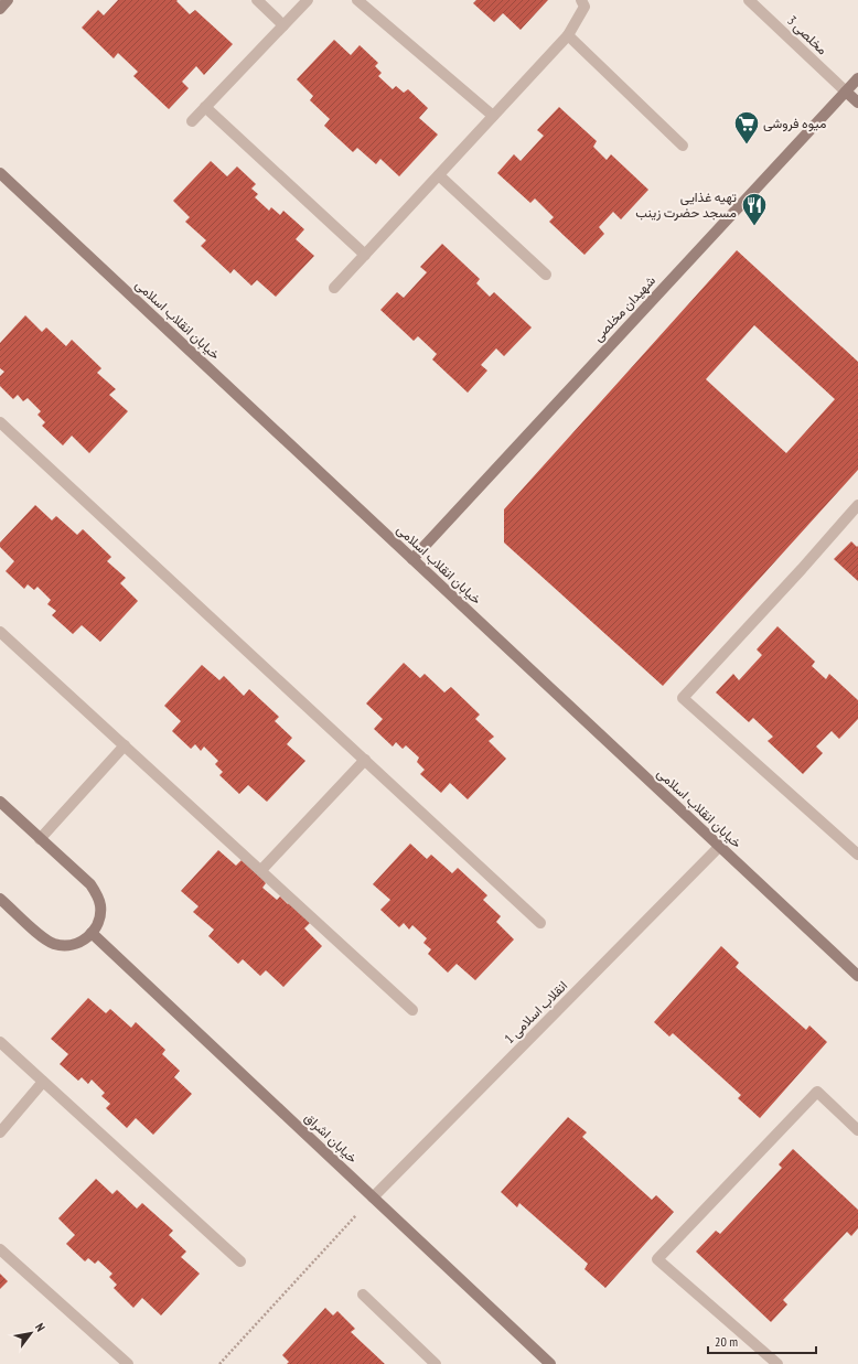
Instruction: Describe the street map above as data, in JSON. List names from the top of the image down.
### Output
{
  "streets": {
    "street": [
      "مخلصی 3",
      "شهیدان مخلصی",
      "خیابان انقلاب اسلامی",
      "انقلاب اسلامی 1",
      "خیابان اشراق"
    ]
  },
  "crossings": [
    ["مخلصی 3", "شهیدان مخلصی"],
    ["شهیدان مخلصی", "خیابان انقلاب اسلامی"],
    ["خیابان انقلاب اسلامی", "انقلاب اسلامی 1"],
    ["انقلاب اسلامی 1", "خیابان اشراق"]
  ],
  "places": {
    "supermarket": ["میوه فروشی"],
    "restaurant": ["تهیه غذایی مسجد حضرت زینب"]
  },
  "scale_bar": "20 m",
  "north": "top right"
}
